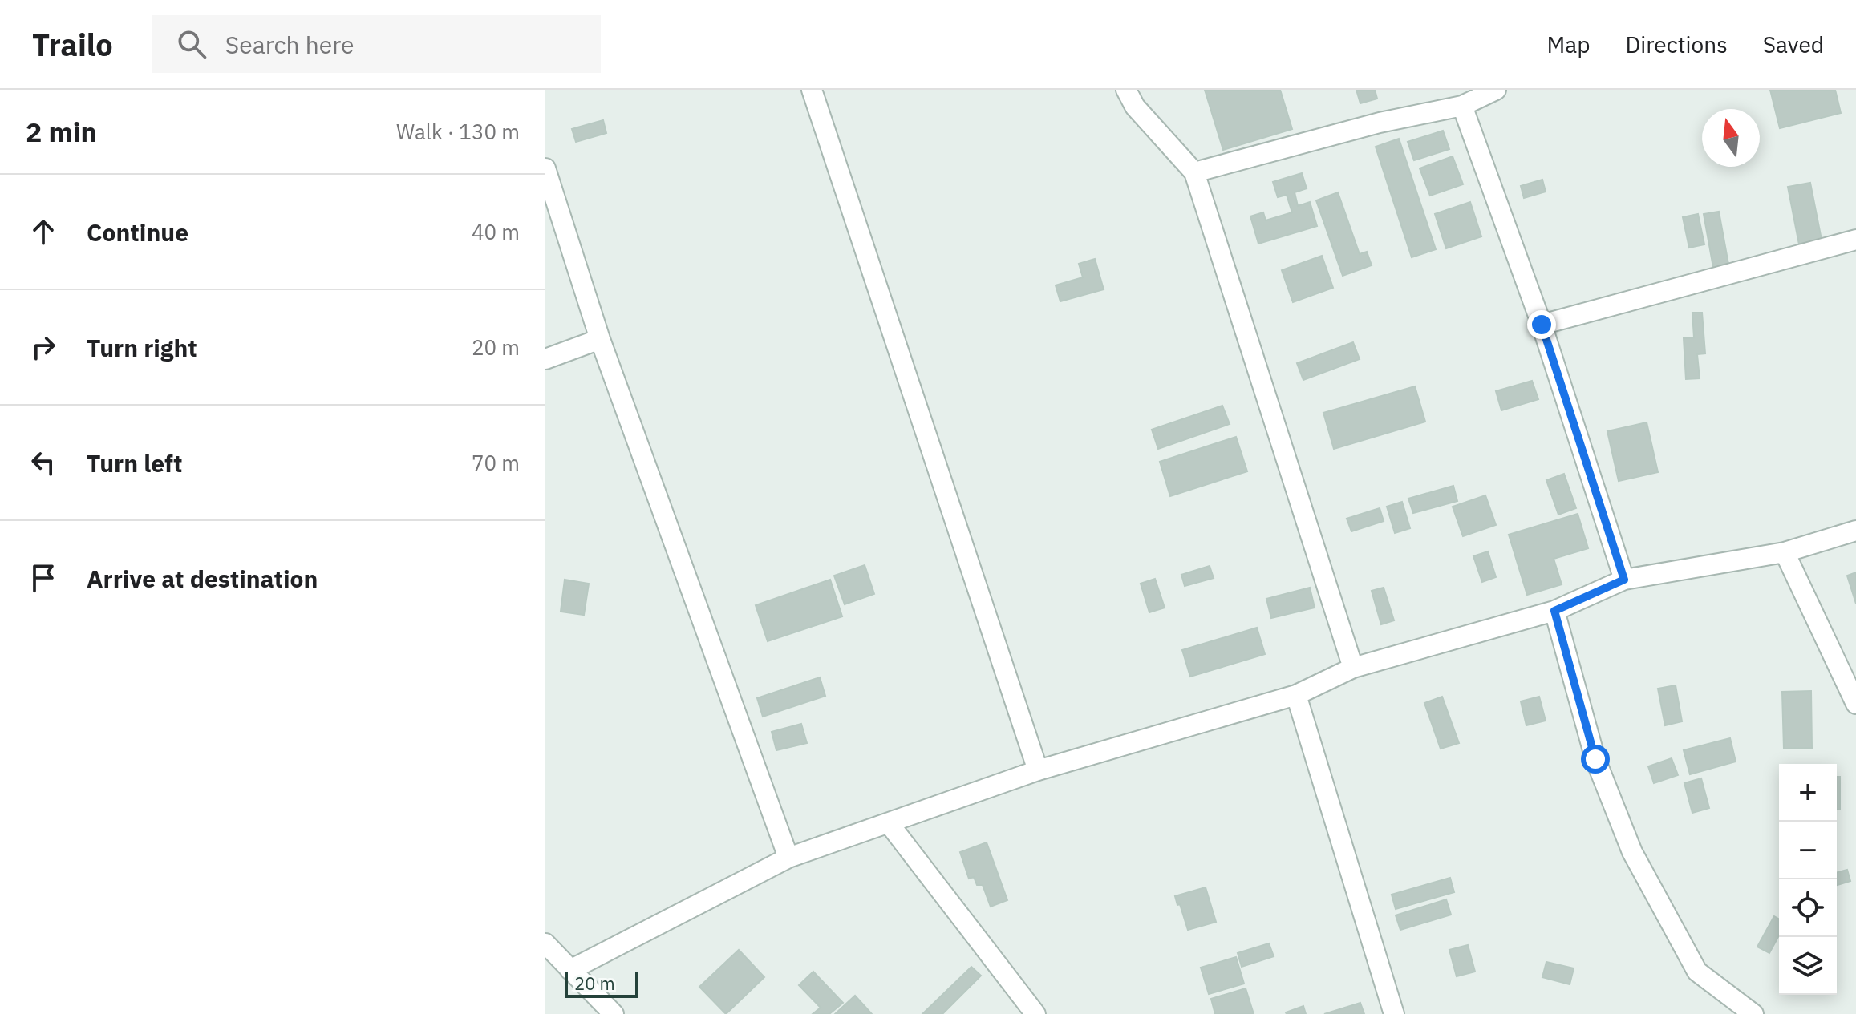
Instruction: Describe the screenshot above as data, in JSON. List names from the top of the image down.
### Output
{
  "scale_bar": "20 m",
  "north": "top",
  "page": {
    "header": "Trailo",
    "search": "Search here",
    "nav": ["Map", "Directions", "Saved"],
    "heading": ["2 min", "Walk · 130 m"],
    "list": [
      ["Continue", "40 m"],
      ["Turn right", "20 m"],
      ["Turn left", "70 m"],
      "Arrive at destination"
    ],
    "map_buttons": ["+", "−"],
    "scale": "20 m"
  }
}
